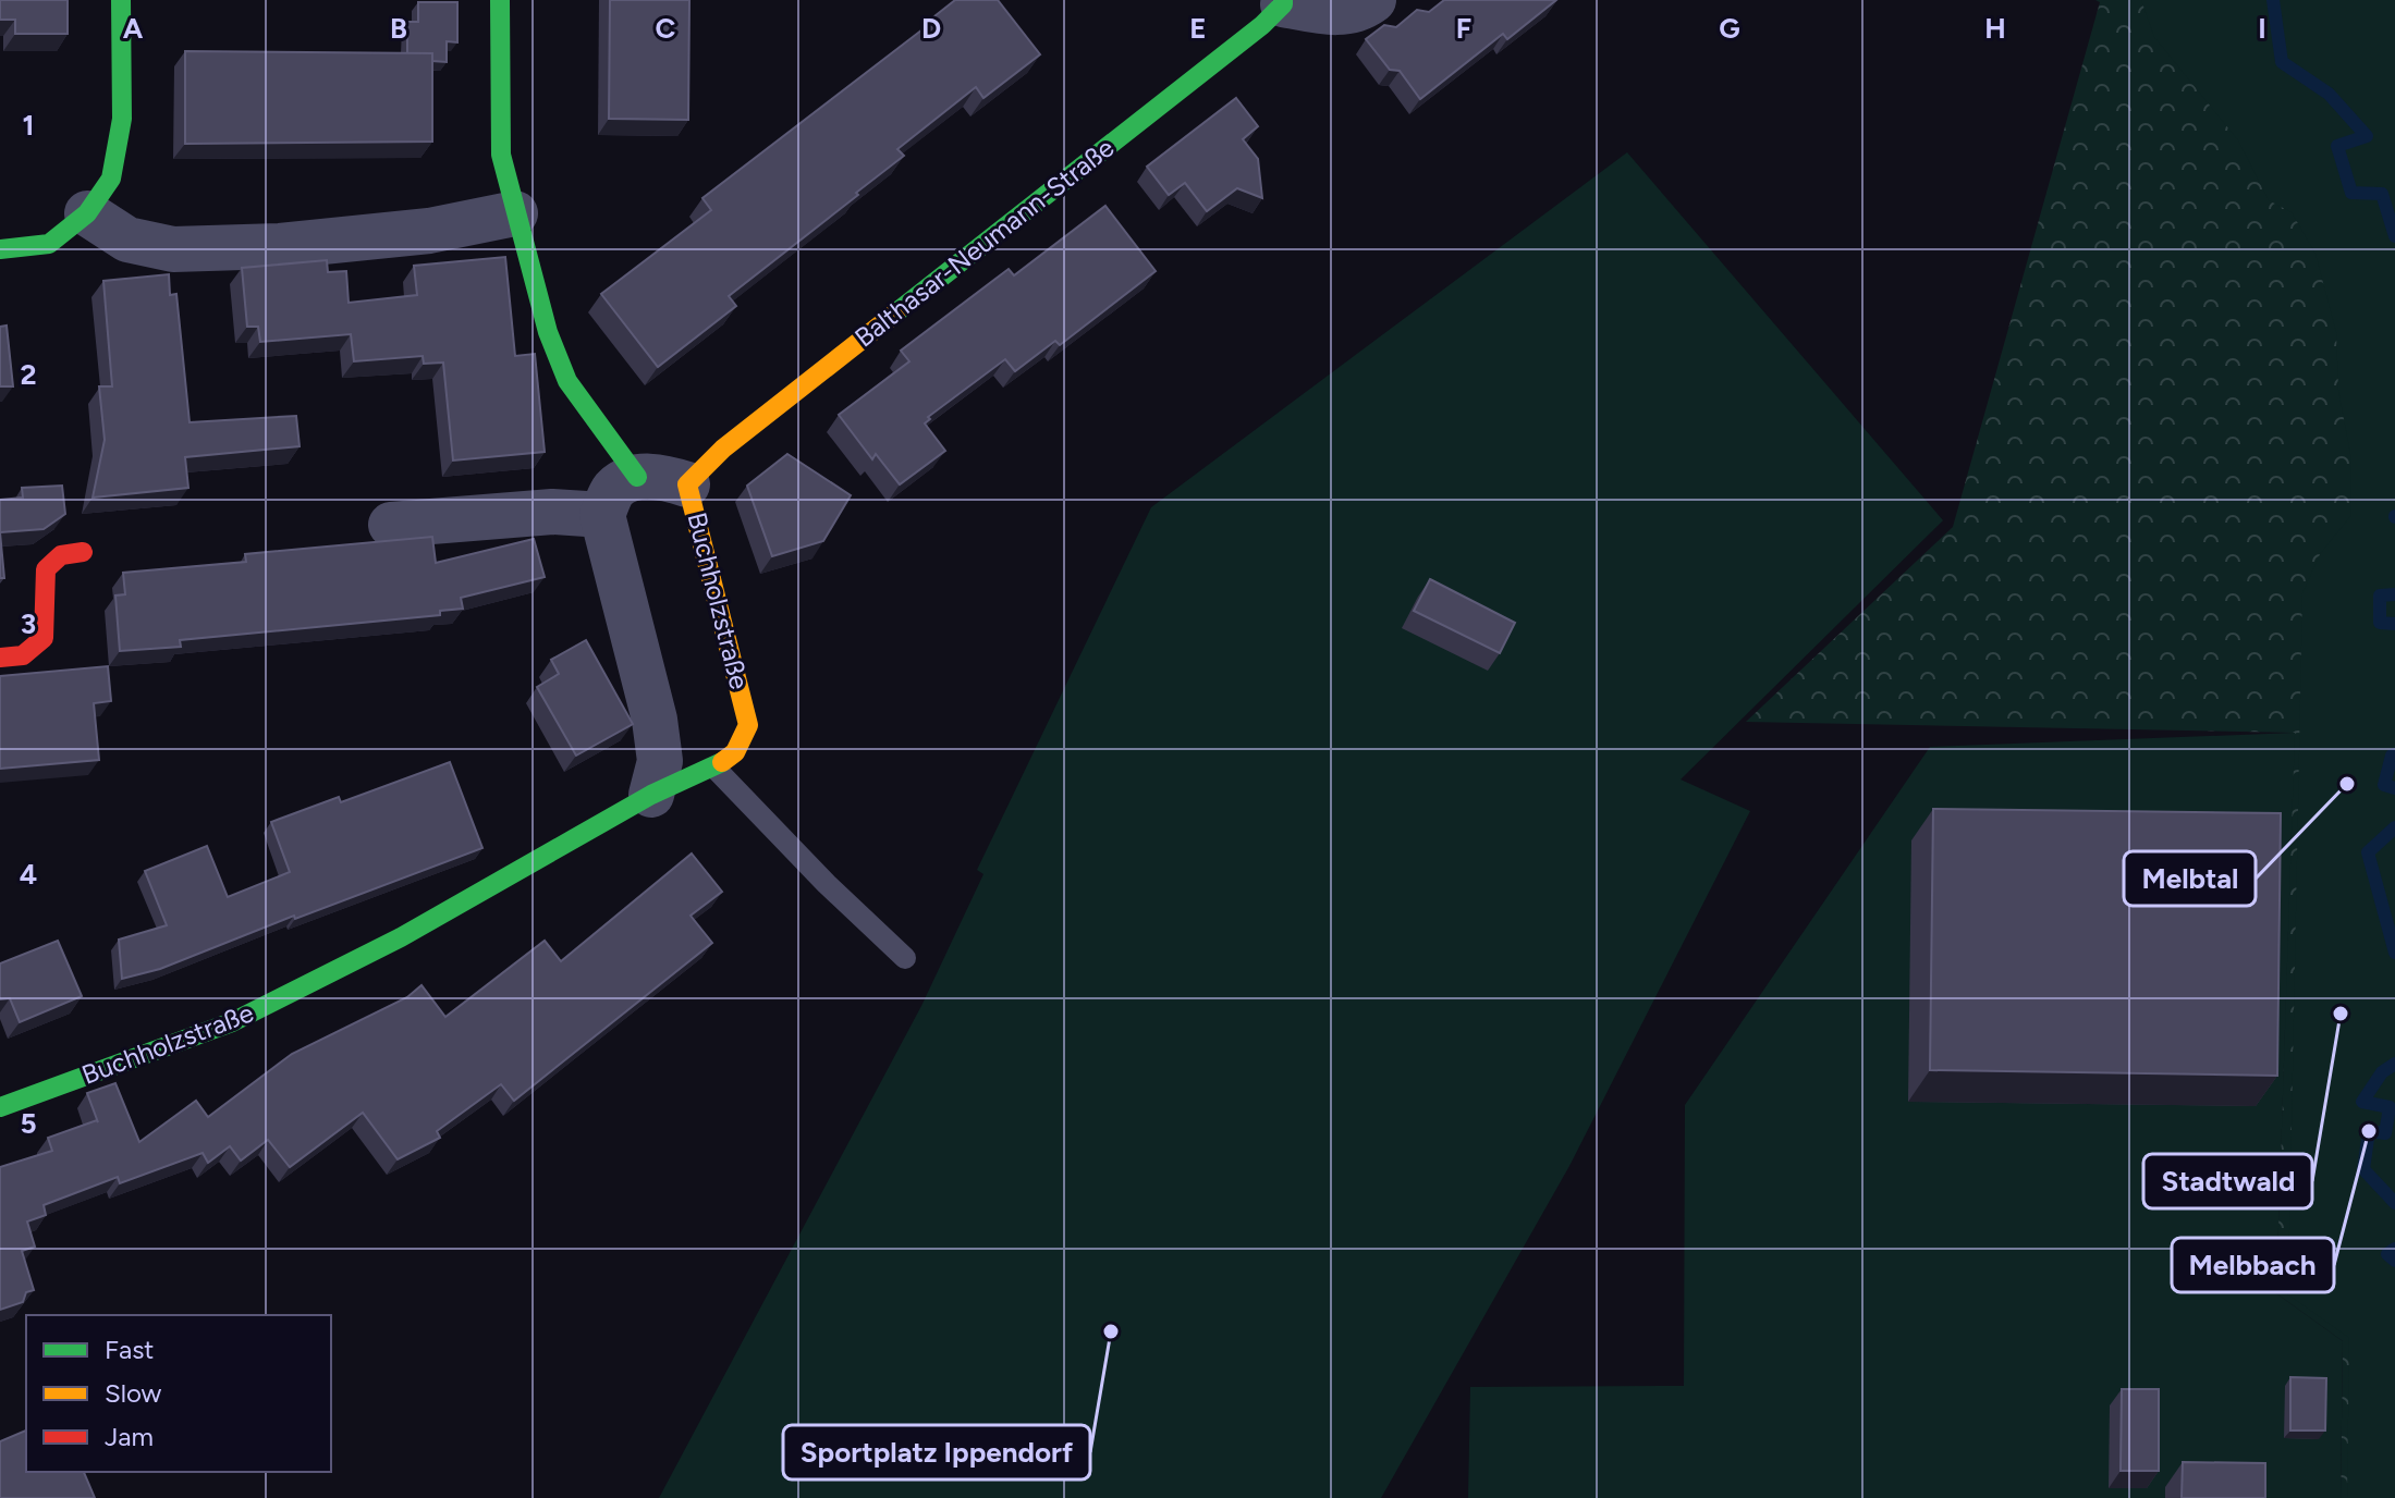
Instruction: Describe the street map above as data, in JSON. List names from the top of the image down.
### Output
{
  "streets": {
    "street": ["Balthasar-Neumann-Straße", "Buchholzstraße"]
  },
  "crossings": [
    ["Balthasar-Neumann-Straße", "Buchholzstraße"]
  ],
  "places": [
    "Melbtal",
    "Stadtwald",
    "Melbbach",
    "Sportplatz Ippendorf"
  ],
  "legend": ["Fast", "Slow", "Jam"],
  "grid": {
    "columns": [
      "A",
      "B",
      "C",
      "D",
      "E",
      "F",
      "G",
      "H",
      "I"
    ],
    "rows": [
      "1",
      "2",
      "3",
      "4",
      "5"
    ]
  }
}
